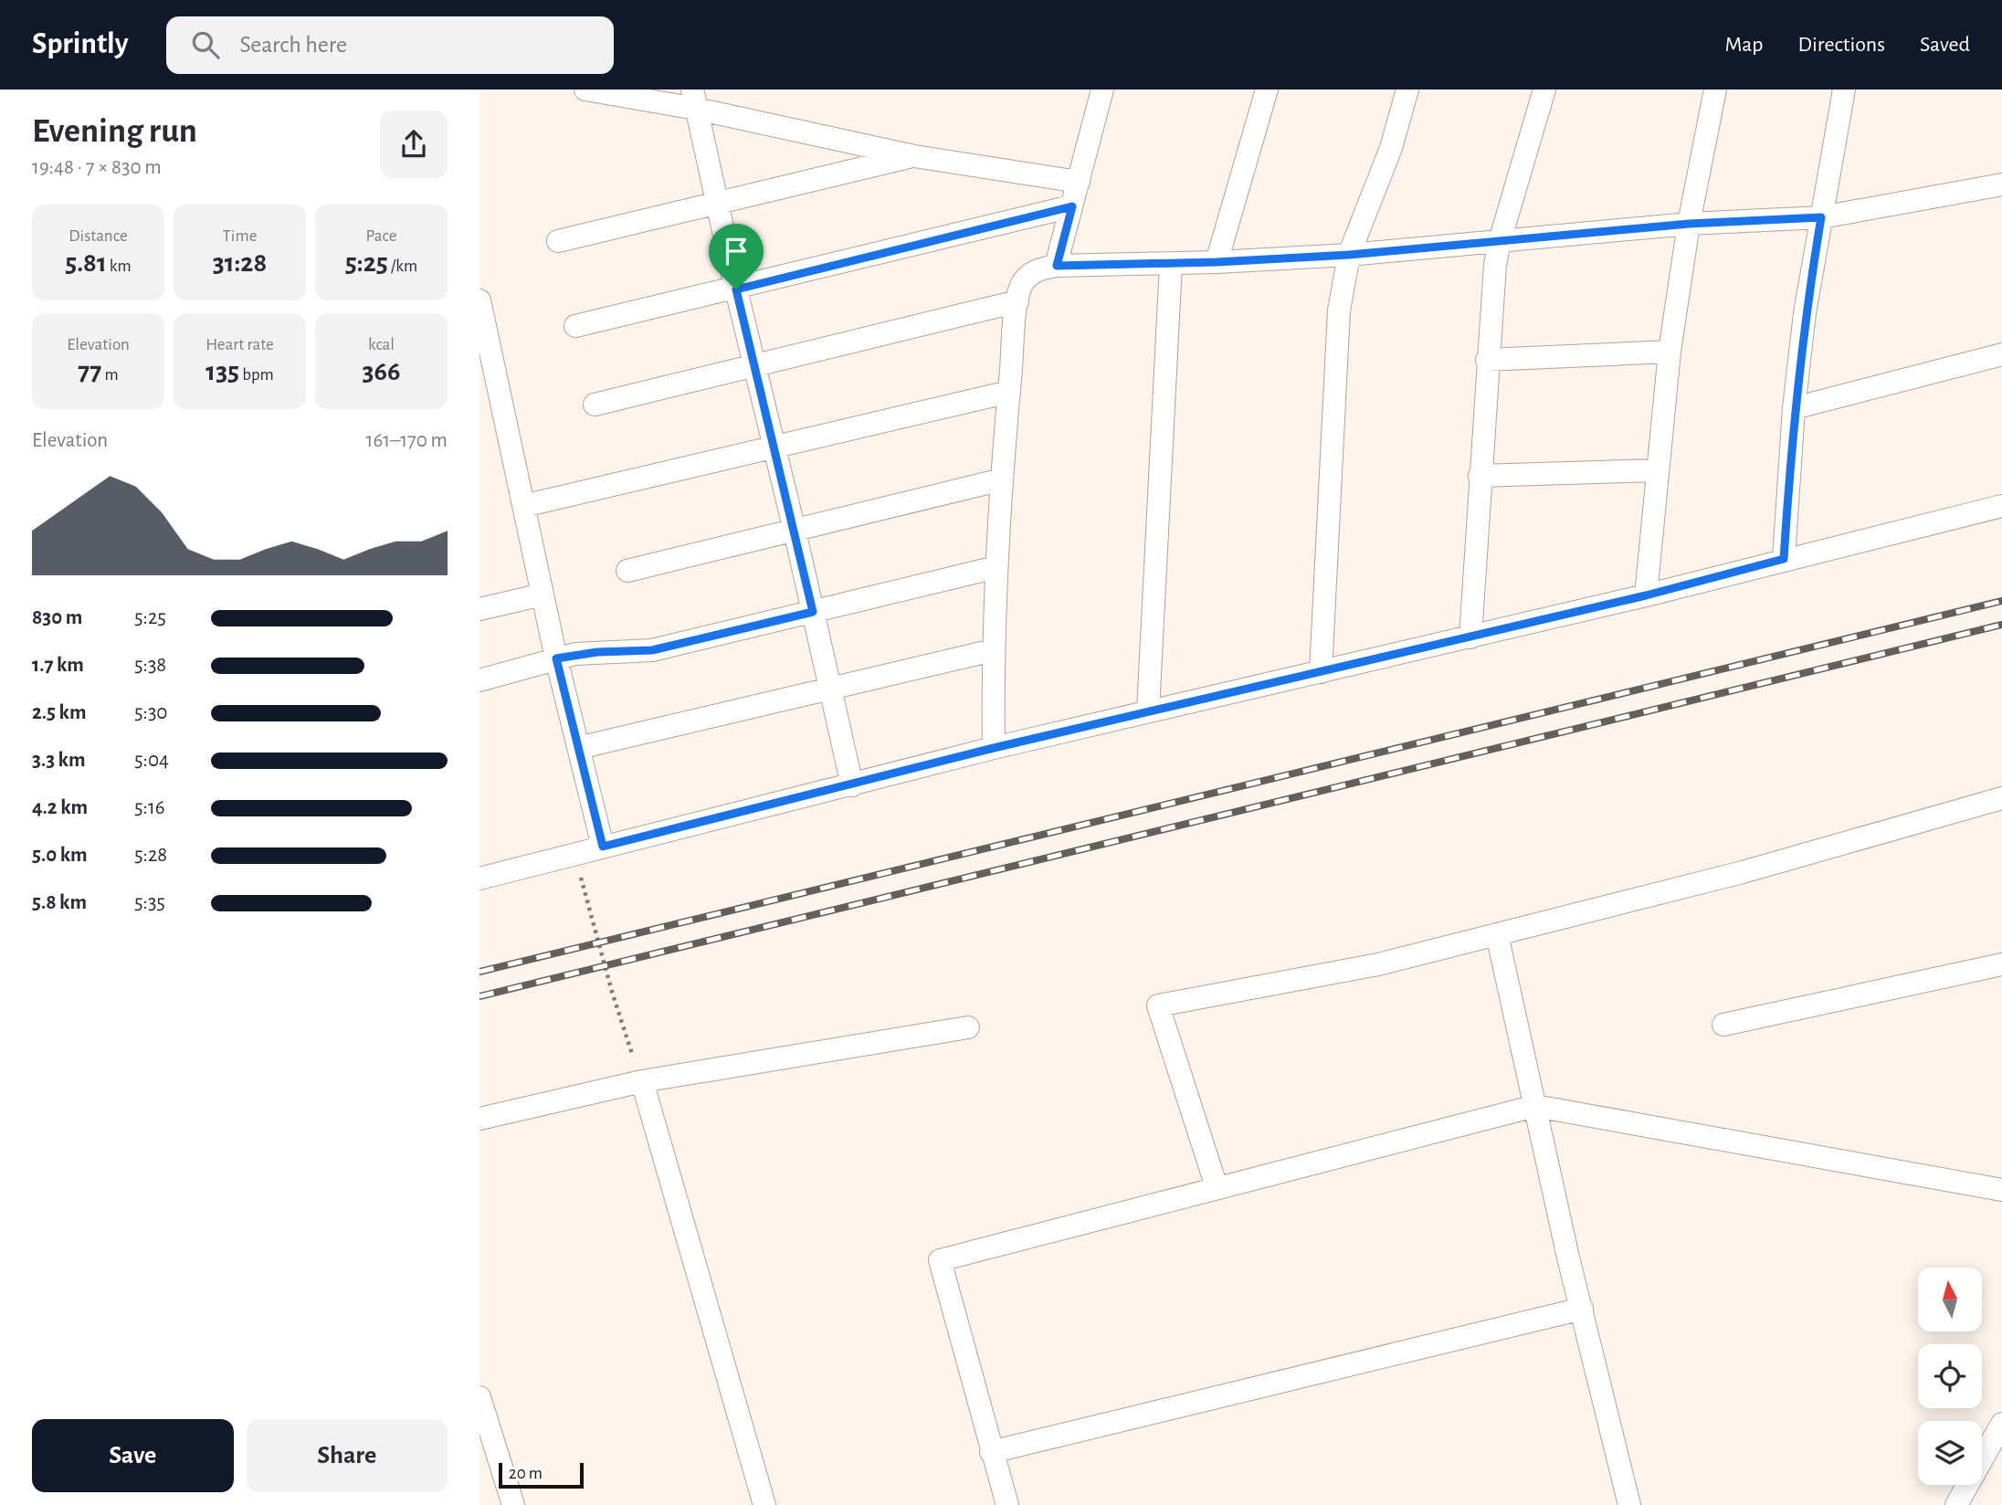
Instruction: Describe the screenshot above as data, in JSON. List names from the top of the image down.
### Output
{
  "scale_bar": "20 m",
  "north": "top",
  "page": {
    "header": "Sprintly",
    "search": "Search here",
    "nav": ["Map", "Directions", "Saved"],
    "heading": ["Evening run", "19:48 · 7 × 830 m"],
    "stats": [
      ["Distance", "5.81 km"],
      ["Time", "31:28"],
      ["Pace", "5:25 /km"],
      ["Elevation", "77 m"],
      ["Heart rate", "135 bpm"],
      ["kcal", "366"]
    ],
    "chart": ["Elevation", "161–170 m"],
    "list": [
      {
        "name": "830 m",
        "note": "5:25"
      },
      {
        "name": "1.7 km",
        "note": "5:38"
      },
      {
        "name": "2.5 km",
        "note": "5:30"
      },
      {
        "name": "3.3 km",
        "note": "5:04"
      },
      {
        "name": "4.2 km",
        "note": "5:16"
      },
      {
        "name": "5.0 km",
        "note": "5:28"
      },
      {
        "name": "5.8 km",
        "note": "5:35"
      }
    ],
    "buttons": ["Save", "Share"],
    "scale": "20 m"
  }
}
